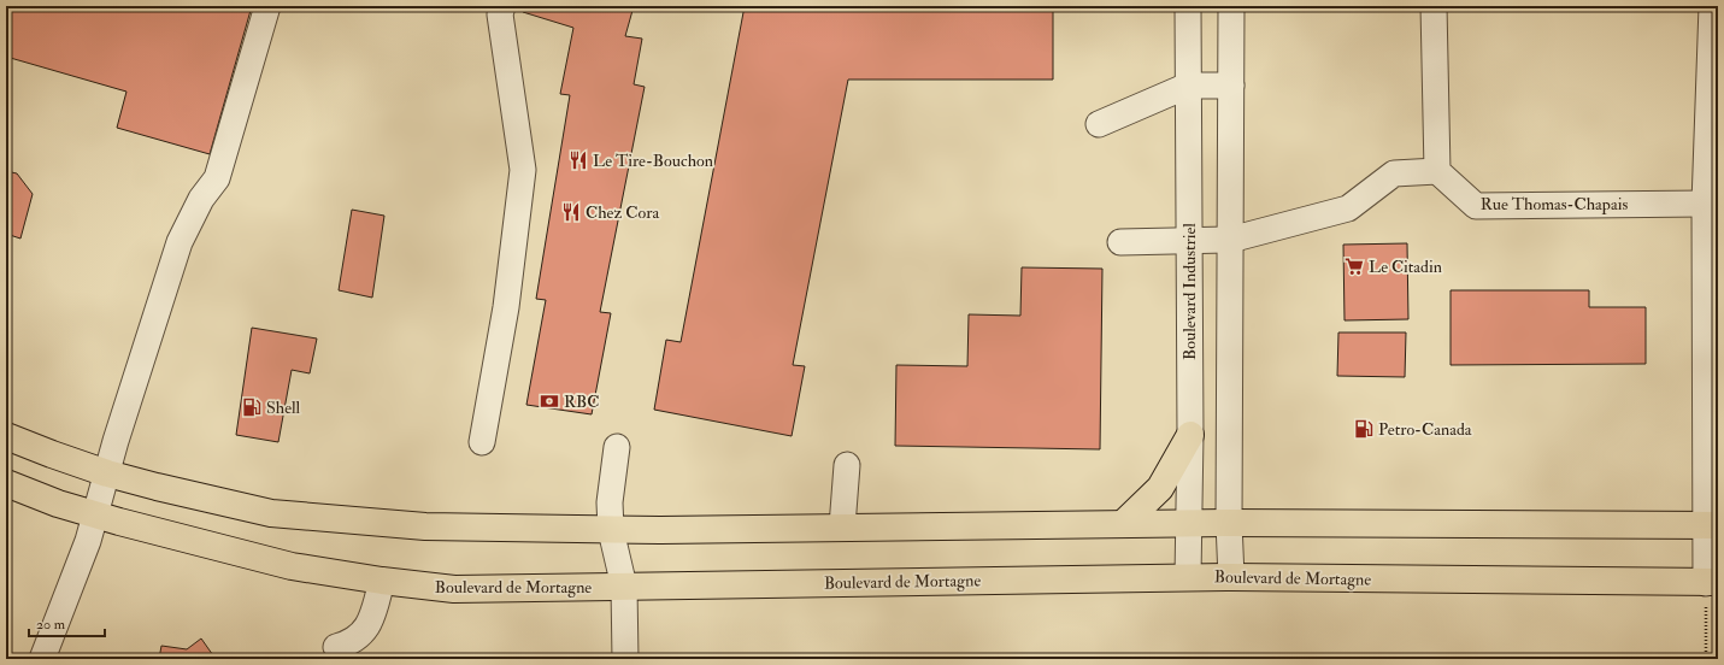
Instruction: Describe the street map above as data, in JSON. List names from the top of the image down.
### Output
{
  "streets": {
    "main road": ["Boulevard de Mortagne"],
    "street": ["Rue Thomas-Chapais", "Boulevard Industriel"]
  },
  "crossings": [
    ["Boulevard Industriel", "Boulevard de Mortagne"]
  ],
  "places": {
    "restaurant": ["Le Tire-Bouchon", "Chez Cora"],
    "supermarket": ["Le Citadin"],
    "bank": ["RBC"],
    "fuel station": ["Shell", "Petro-Canada"]
  },
  "scale_bar": "20 m"
}
